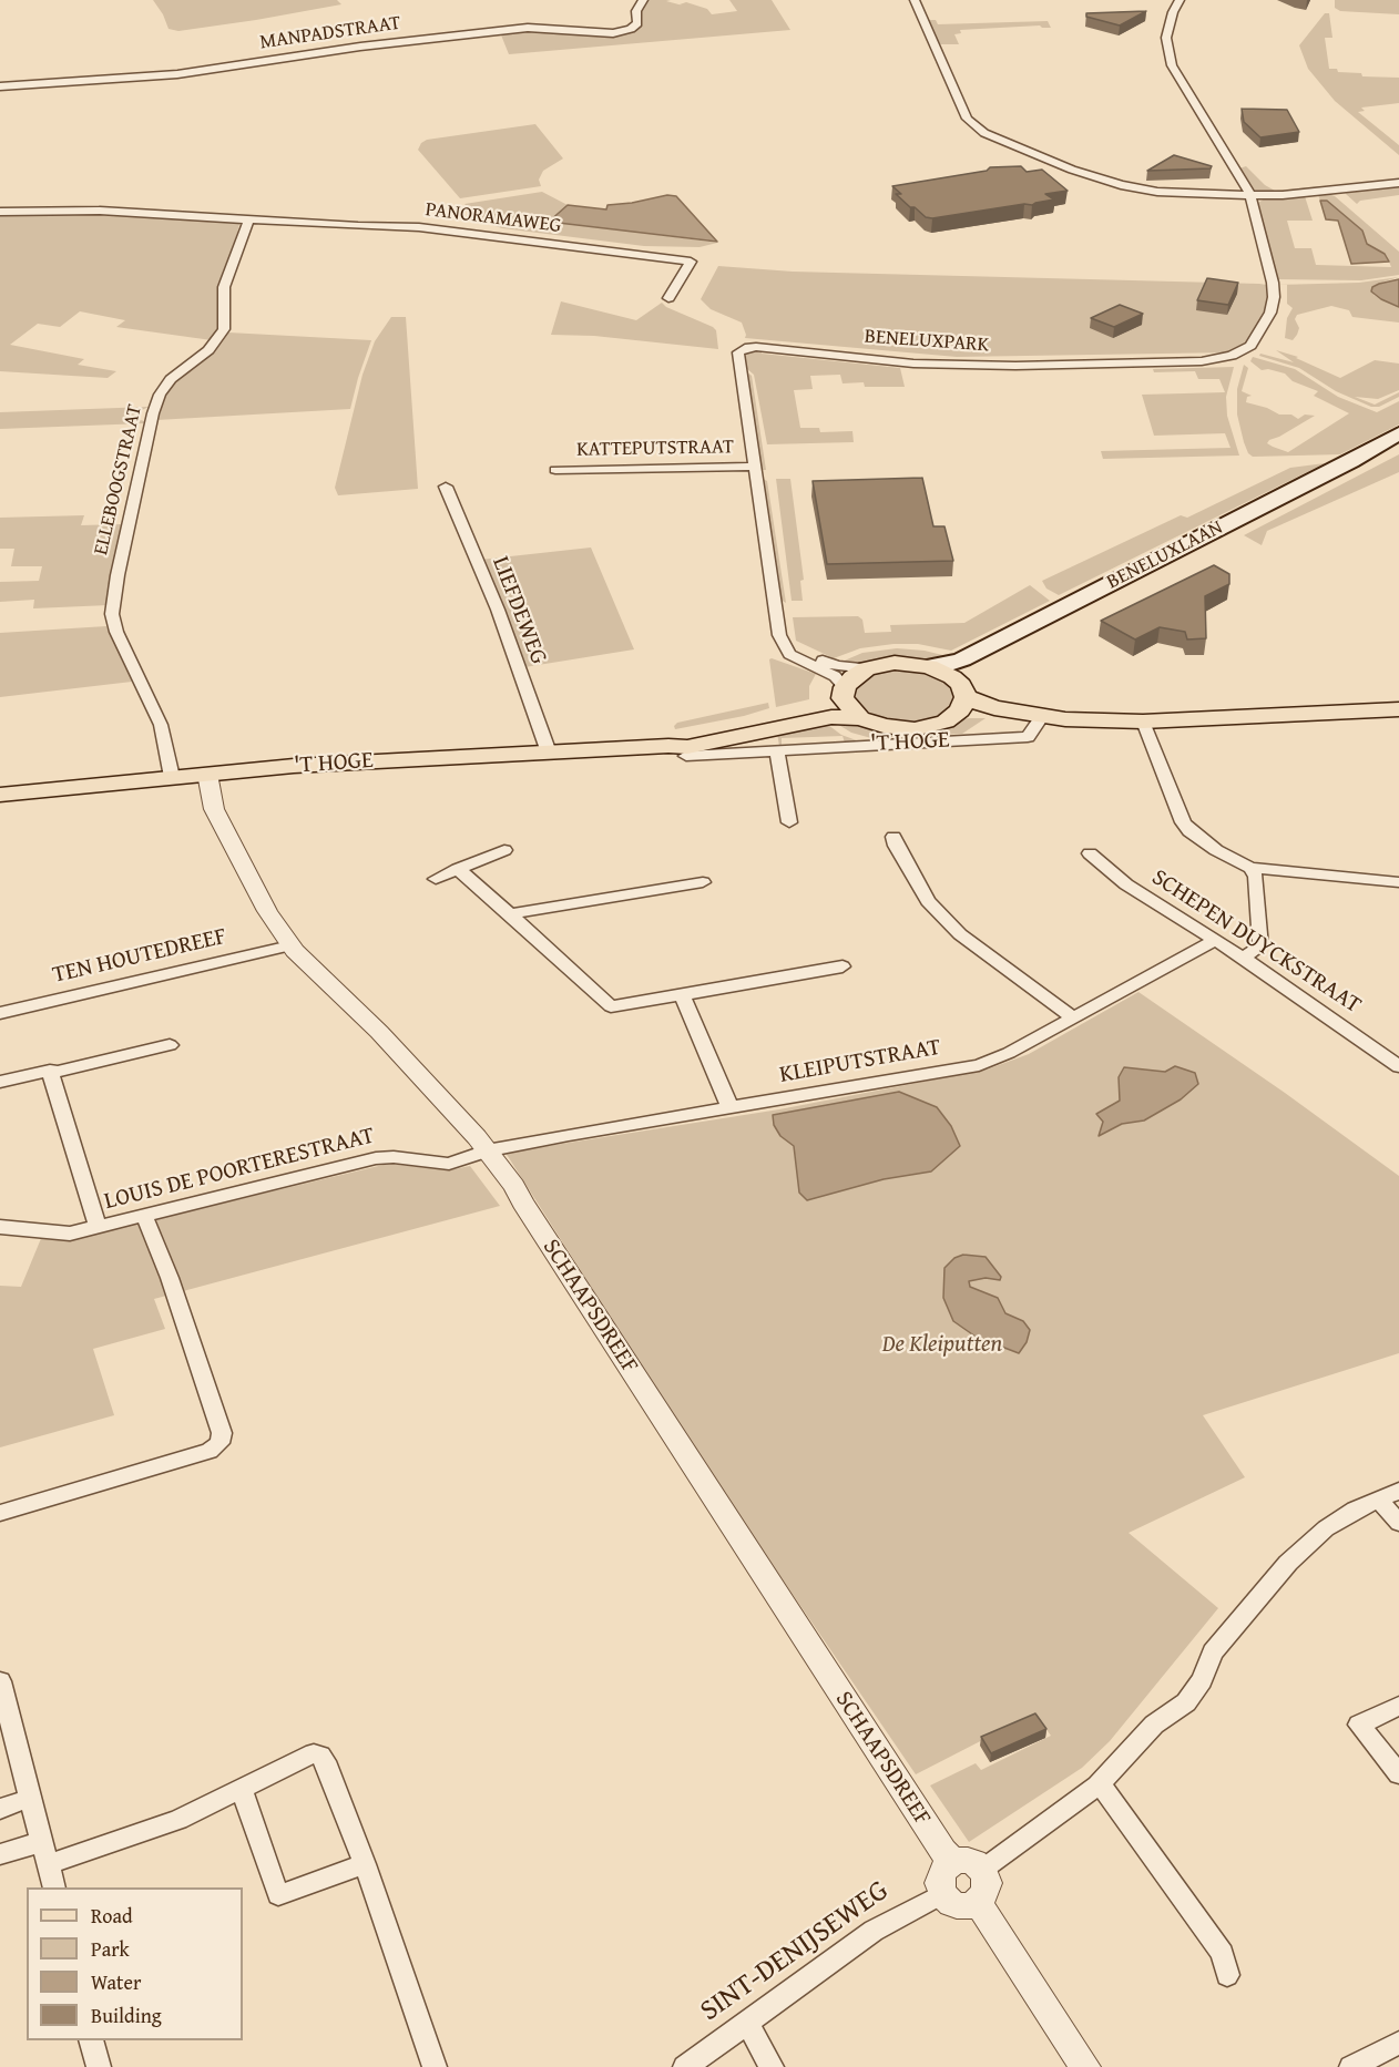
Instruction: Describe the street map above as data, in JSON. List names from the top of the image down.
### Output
{
  "streets": {
    "main road": ["BENELUXLAAN", "'T HOGE"],
    "street": [
      "MANPADSTRAAT",
      "PANORAMAWEG",
      "BENELUXPARK",
      "KATTEPUTSTRAAT",
      "ELLEBOOGSTRAAT",
      "LIEFDEWEG",
      "SCHEPEN DUYCKSTRAAT",
      "TEN HOUTEDREEF",
      "KLEIPUTSTRAAT",
      "LOUIS DE POORTERESTRAAT",
      "SCHAAPSDREEF",
      "SINT-DENIJSEWEG"
    ]
  },
  "crossings": [
    ["PANORAMAWEG", "ELLEBOOGSTRAAT"],
    ["BENELUXPARK", "KATTEPUTSTRAAT"],
    ["ELLEBOOGSTRAAT", "'T HOGE"],
    ["BENELUXLAAN", "'T HOGE"],
    ["LIEFDEWEG", "'T HOGE"],
    ["'T HOGE", "SCHAAPSDREEF"],
    ["SCHEPEN DUYCKSTRAAT", "KLEIPUTSTRAAT"],
    ["TEN HOUTEDREEF", "SCHAAPSDREEF"],
    ["KLEIPUTSTRAAT", "LOUIS DE POORTERESTRAAT"],
    ["KLEIPUTSTRAAT", "SCHAAPSDREEF"],
    ["LOUIS DE POORTERESTRAAT", "SCHAAPSDREEF"],
    ["SCHAAPSDREEF", "SINT-DENIJSEWEG"]
  ],
  "parks": ["De Kleiputten"],
  "legend": [
    "Road",
    "Park",
    "Water",
    "Building"
  ]
}
